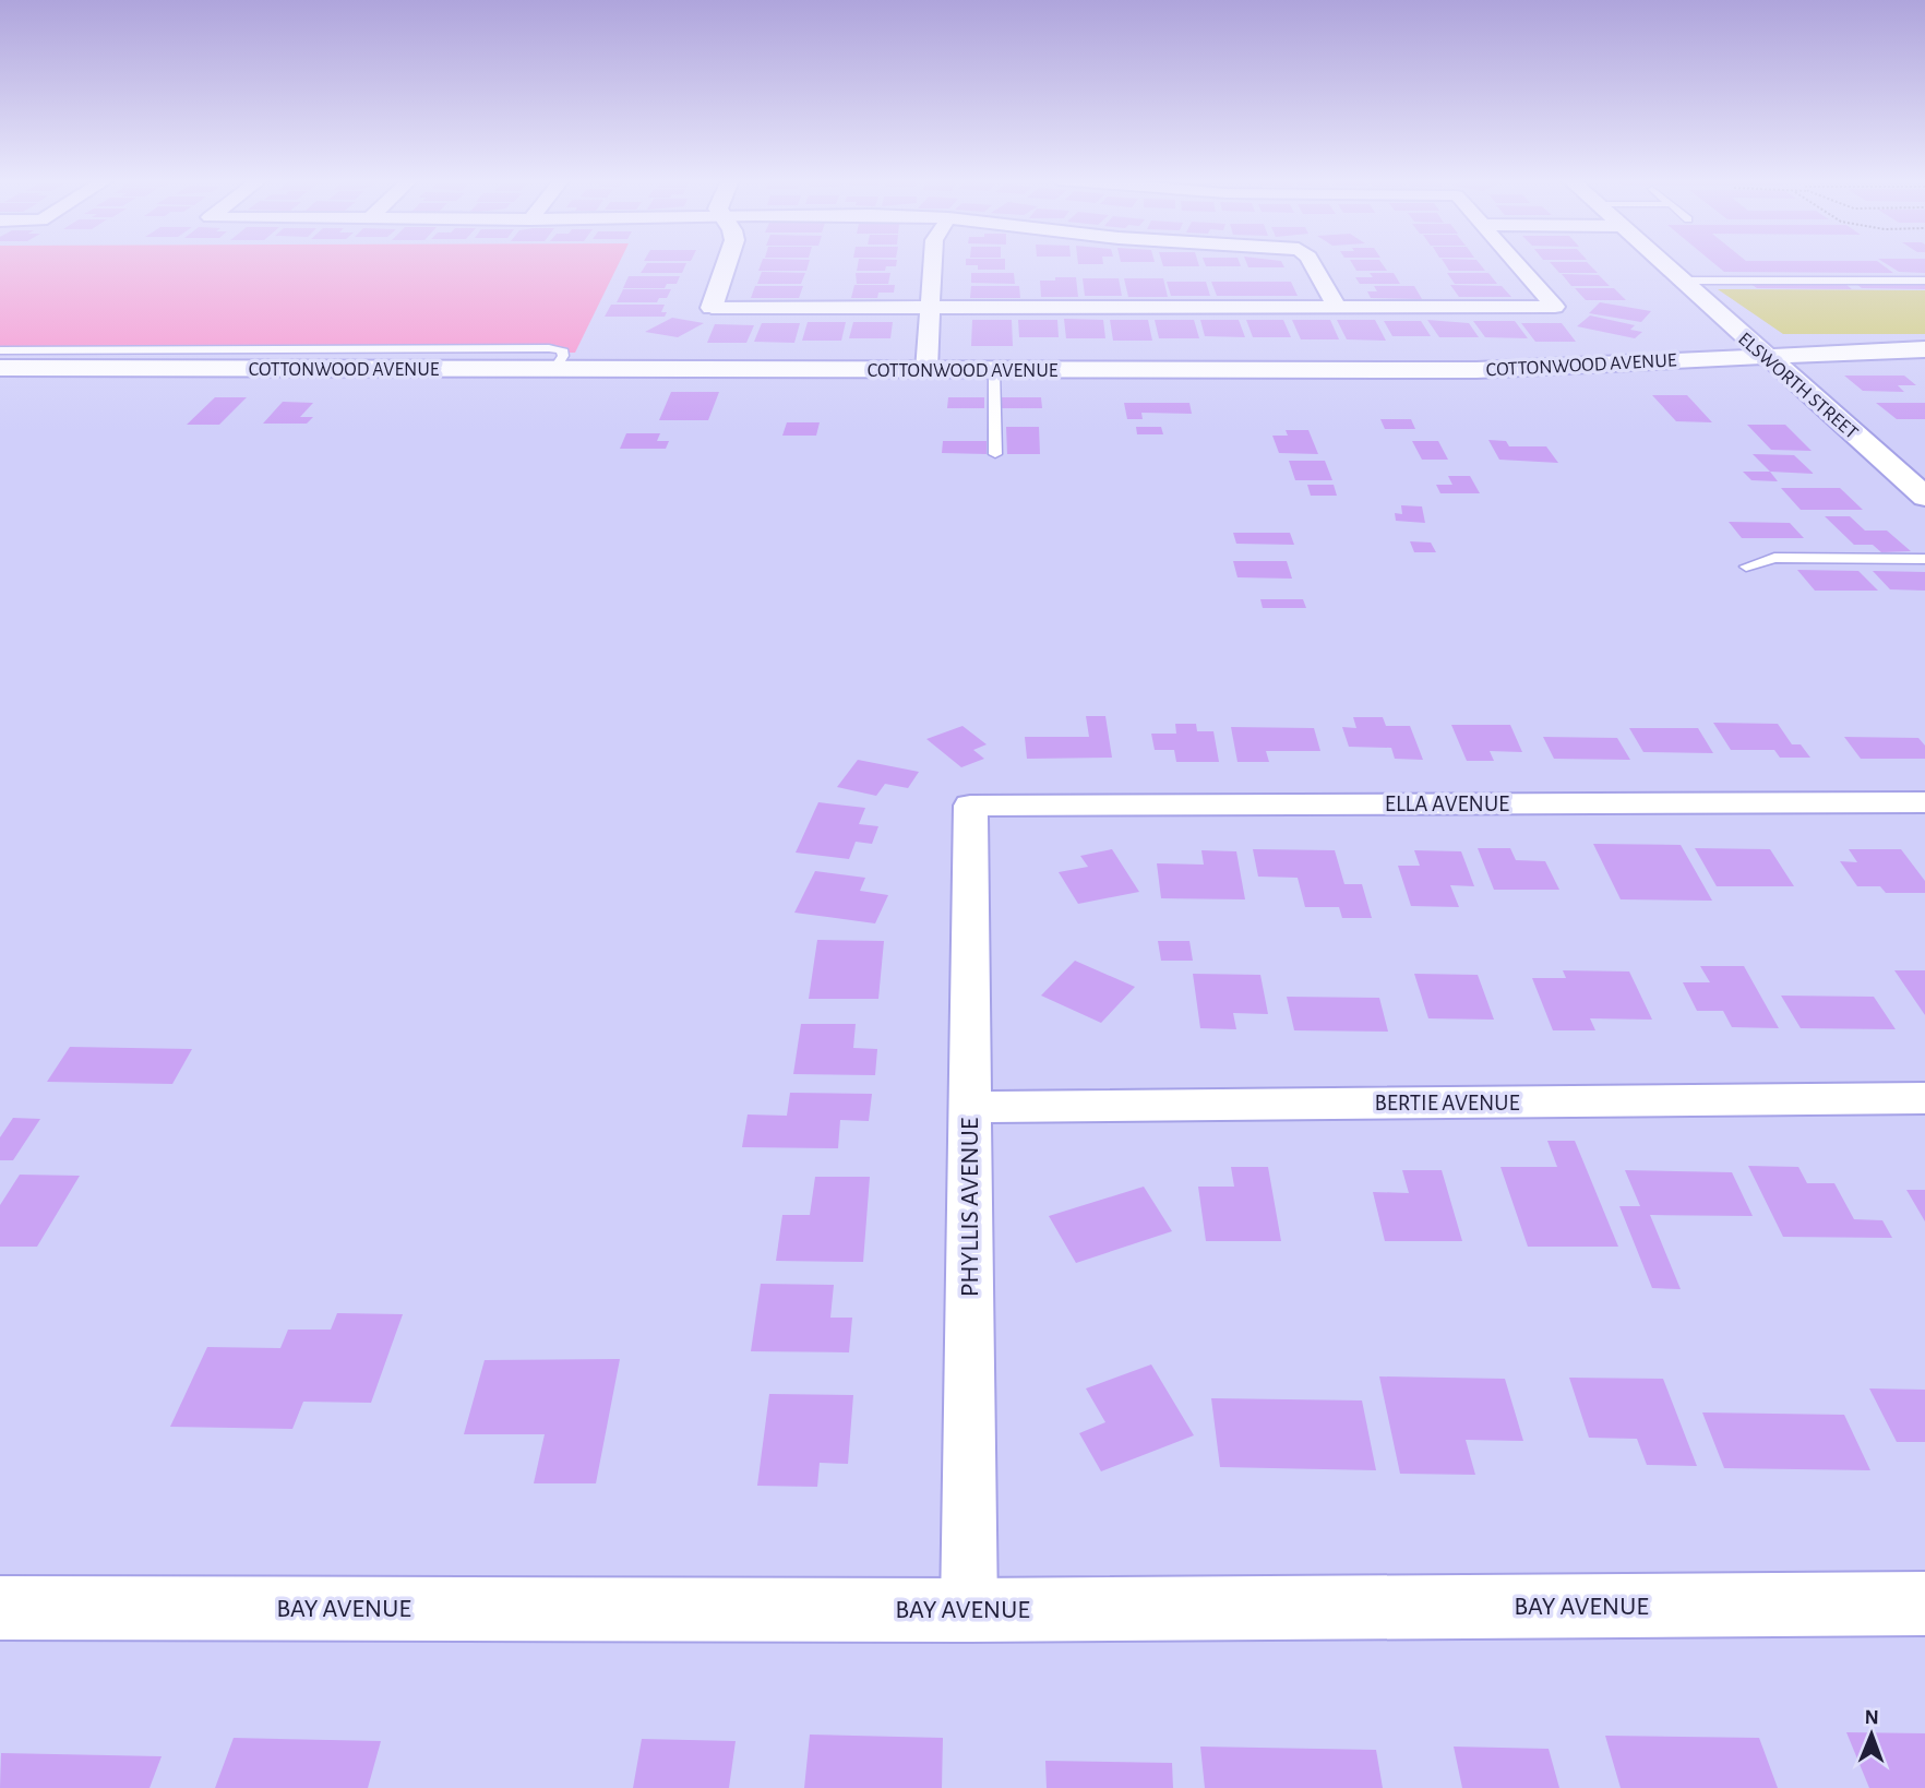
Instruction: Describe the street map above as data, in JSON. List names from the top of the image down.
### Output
{
  "streets": {
    "street": [
      "COTTONWOOD AVENUE",
      "ELSWORTH STREET",
      "ELLA AVENUE",
      "BERTIE AVENUE",
      "PHYLLIS AVENUE",
      "BAY AVENUE"
    ]
  },
  "crossings": [
    ["COTTONWOOD AVENUE", "ELSWORTH STREET"],
    ["ELLA AVENUE", "PHYLLIS AVENUE"],
    ["BERTIE AVENUE", "PHYLLIS AVENUE"],
    ["PHYLLIS AVENUE", "BAY AVENUE"]
  ],
  "north": "top"
}
